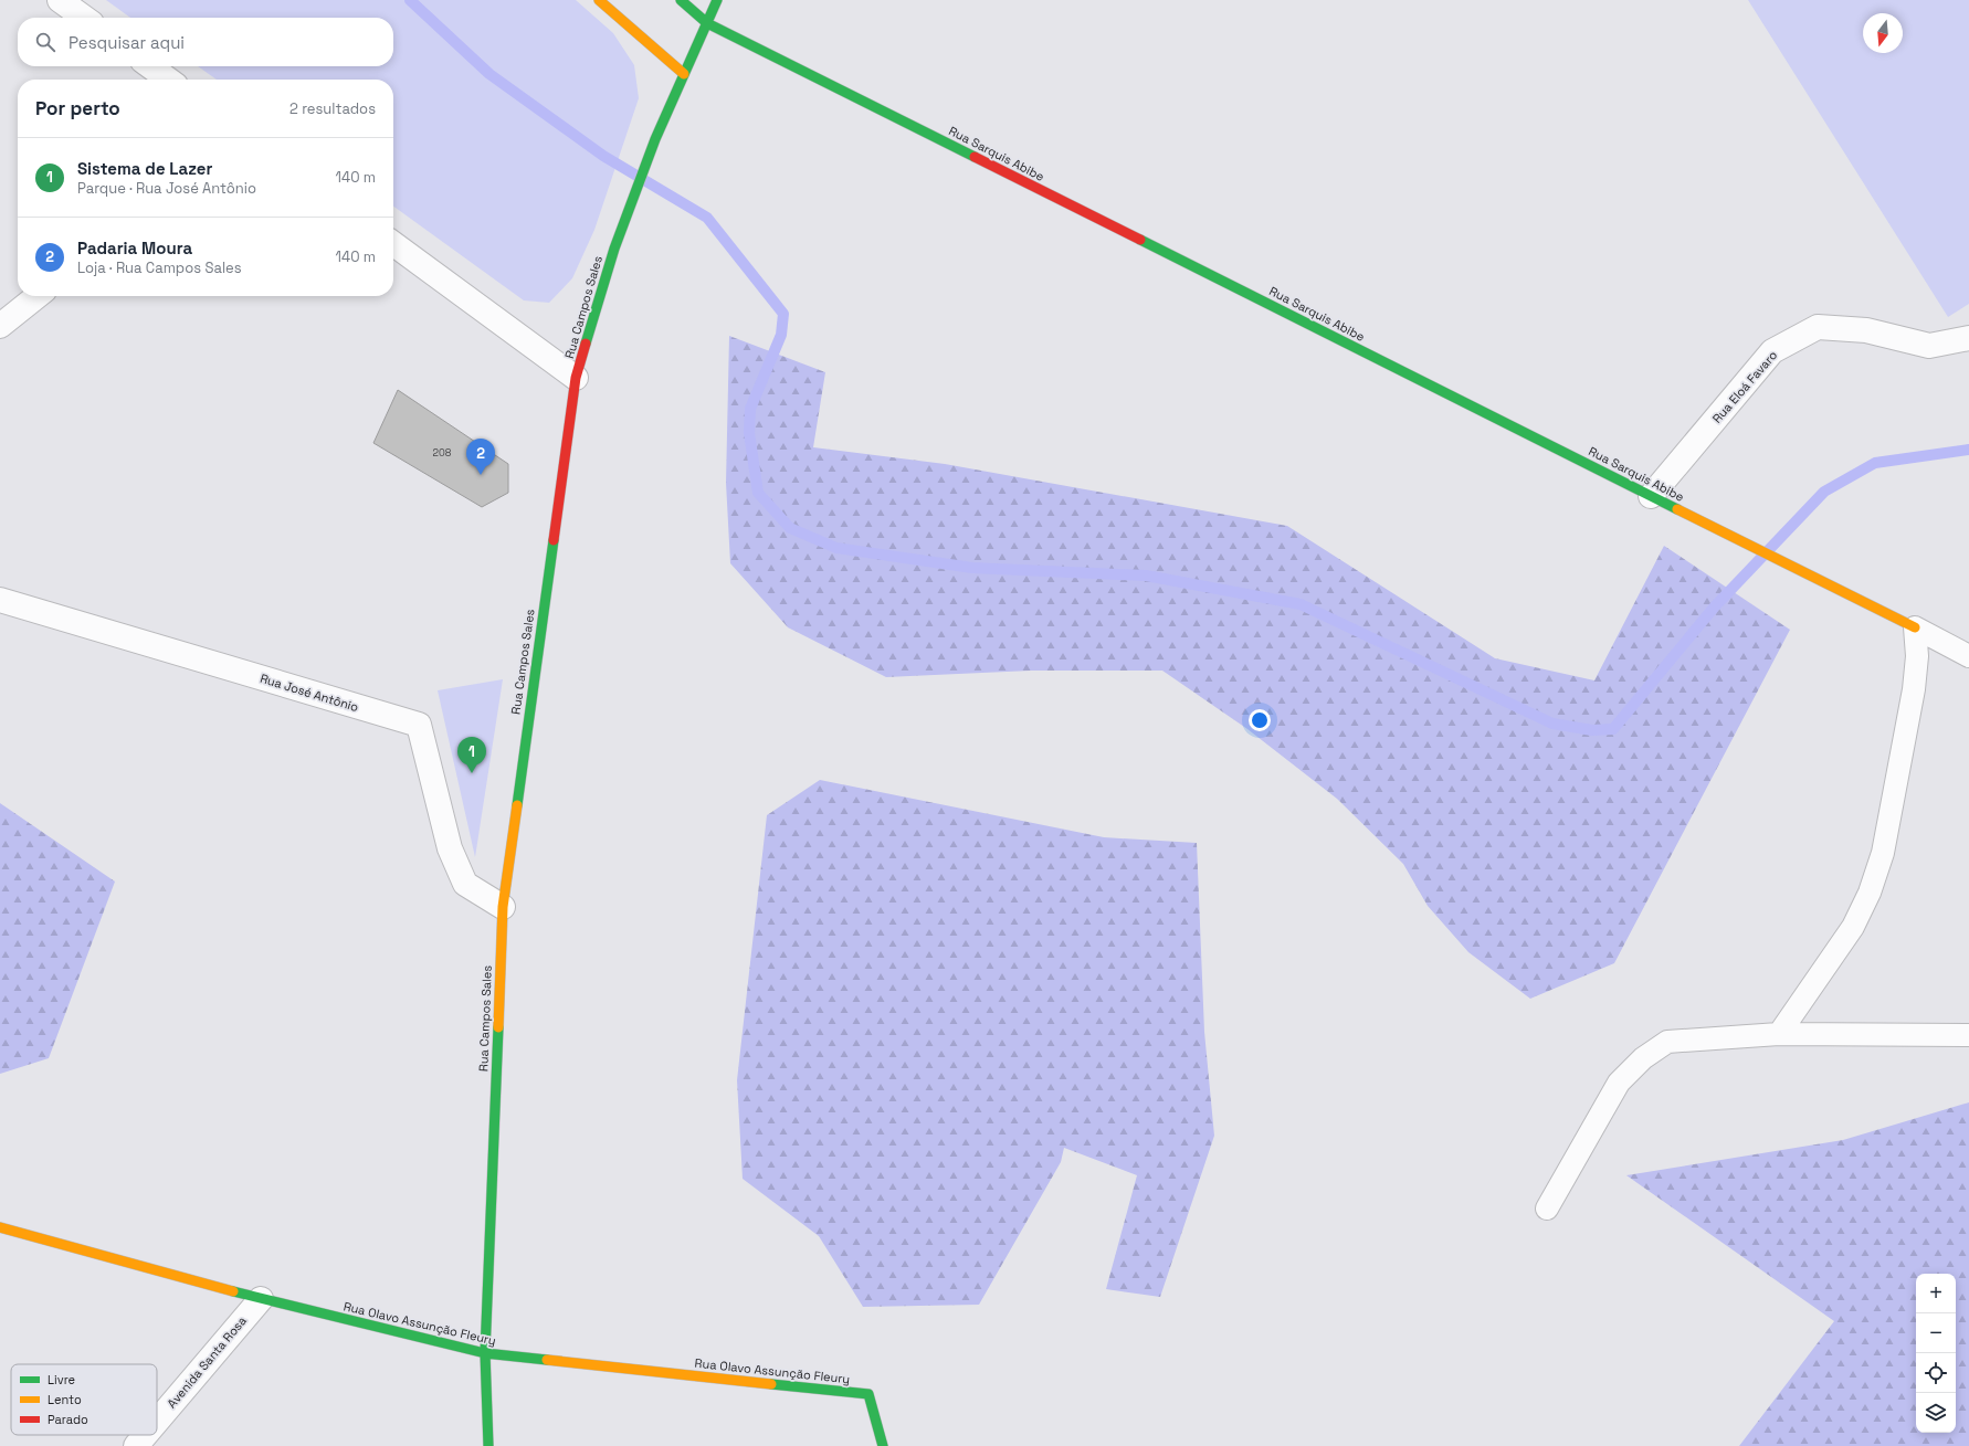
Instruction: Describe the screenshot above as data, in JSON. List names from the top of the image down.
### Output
{
  "streets": {
    "street": [
      "Rua Sarquis Abibe",
      "Rua Campos Sales",
      "Rua Eloá Favaro",
      "Rua José Antônio",
      "Rua Olavo Assunção Fleury",
      "Avenida Santa Rosa"
    ]
  },
  "crossings": [
    ["Rua Sarquis Abibe", "Rua Campos Sales"],
    ["Rua Sarquis Abibe", "Rua Eloá Favaro"],
    ["Rua Campos Sales", "Rua José Antônio"],
    ["Rua Campos Sales", "Rua Olavo Assunção Fleury"],
    ["Rua Olavo Assunção Fleury", "Avenida Santa Rosa"]
  ],
  "house_numbers": ["208"],
  "legend": ["Livre", "Lento", "Parado"],
  "north": "bottom",
  "page": {
    "search": "Pesquisar aqui",
    "heading": ["Por perto", "2 resultados"],
    "list": [
      {
        "mark": "1",
        "name": "Sistema de Lazer",
        "note": "Parque · Rua José Antônio",
        "value": "140 m"
      },
      {
        "mark": "2",
        "name": "Padaria Moura",
        "note": "Loja · Rua Campos Sales",
        "value": "140 m"
      }
    ],
    "pins": ["2", "1"],
    "map_buttons": ["+", "−"]
  }
}
